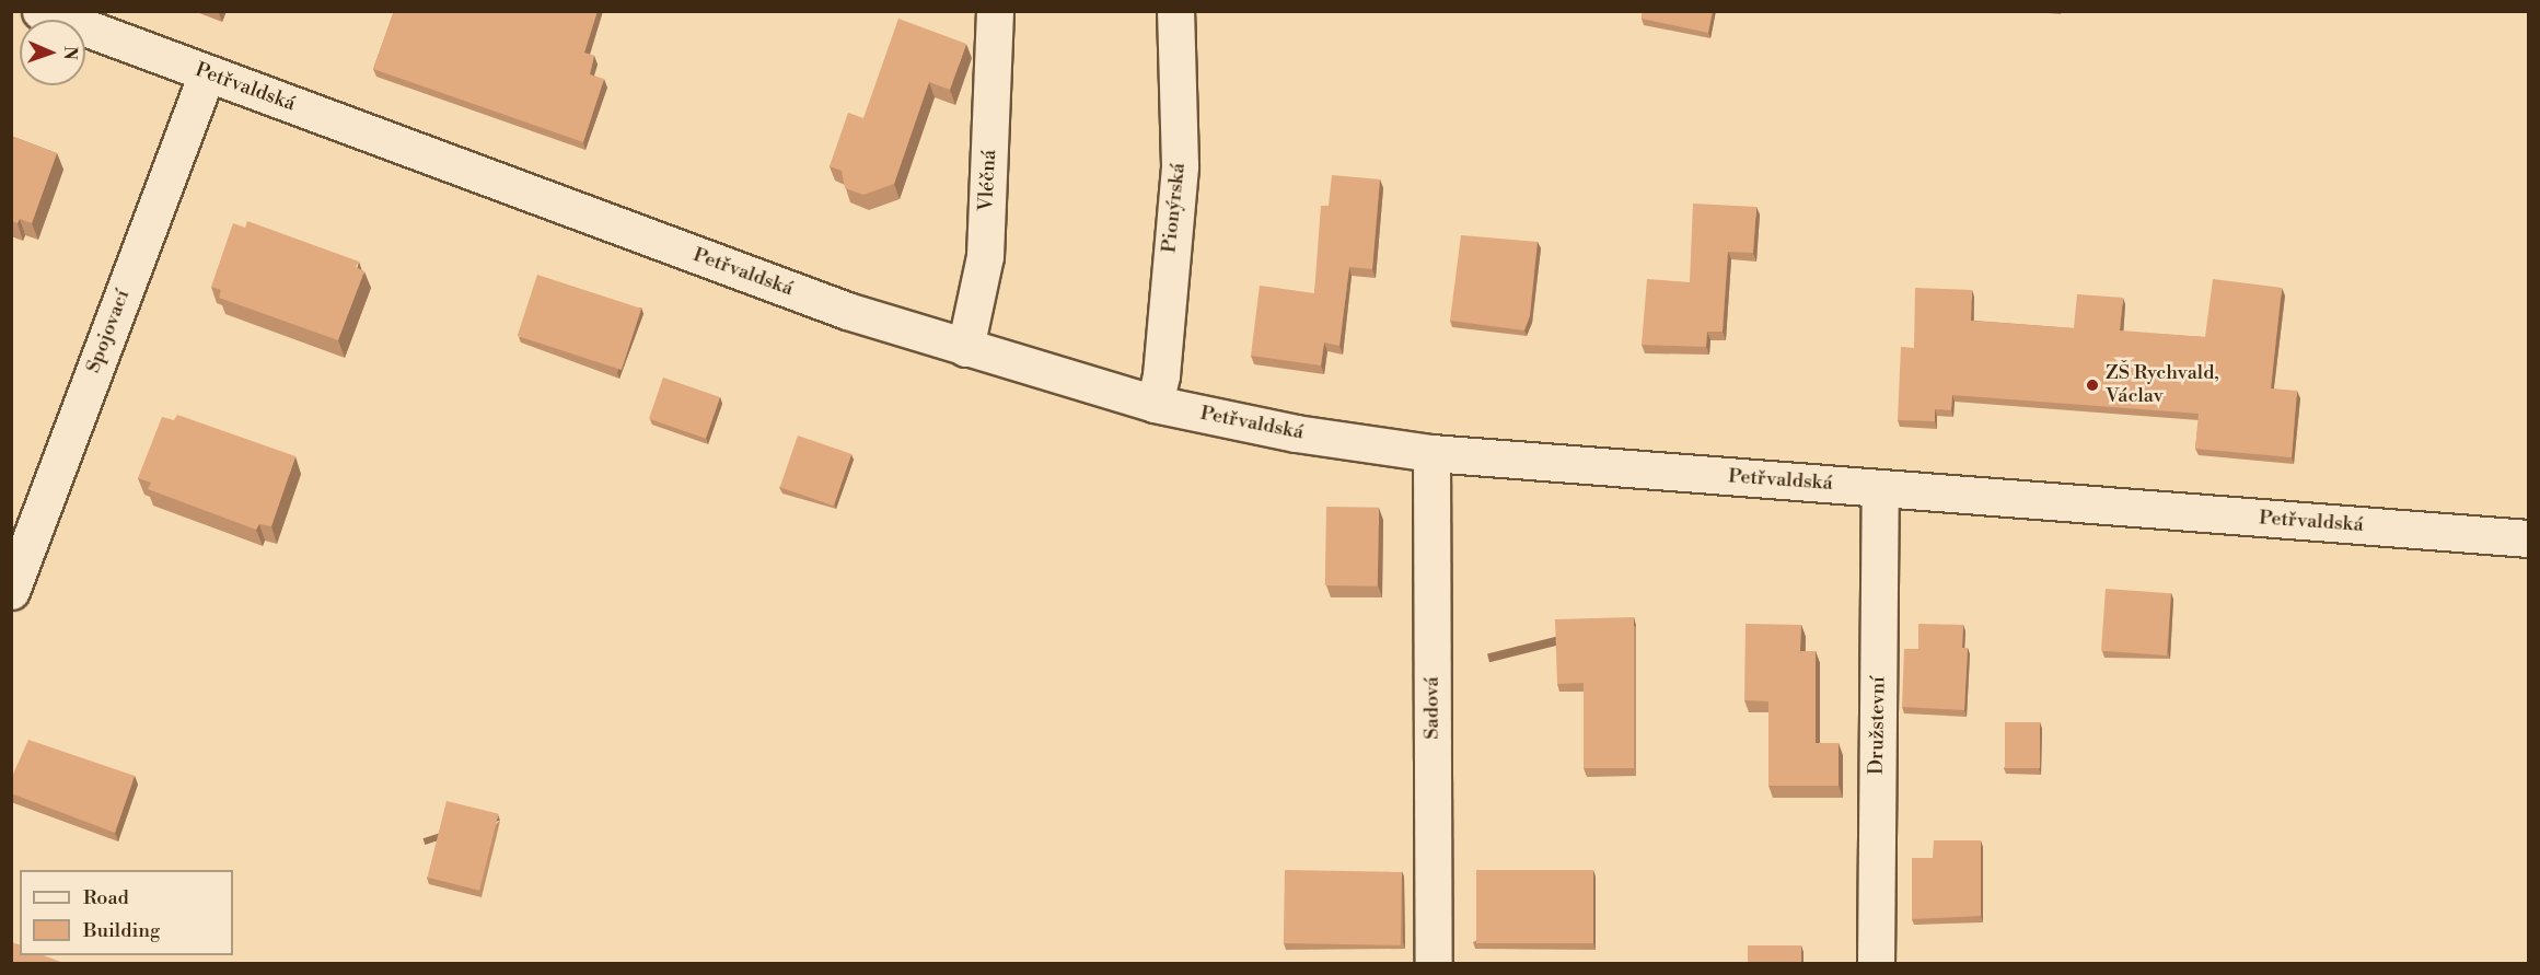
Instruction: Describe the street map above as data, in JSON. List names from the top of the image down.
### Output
{
  "streets": {
    "street": [
      "Petřvaldská",
      "Vléčná",
      "Pionýrská",
      "Spojovací",
      "Sadová",
      "Družstevní"
    ]
  },
  "crossings": [
    ["Petřvaldská", "Vléčná"],
    ["Petřvaldská", "Pionýrská"],
    ["Petřvaldská", "Spojovací"],
    ["Petřvaldská", "Sadová"],
    ["Petřvaldská", "Družstevní"]
  ],
  "places": ["ZŠ Rychvald, Václav"],
  "legend": ["Road", "Building"],
  "north": "right"
}
